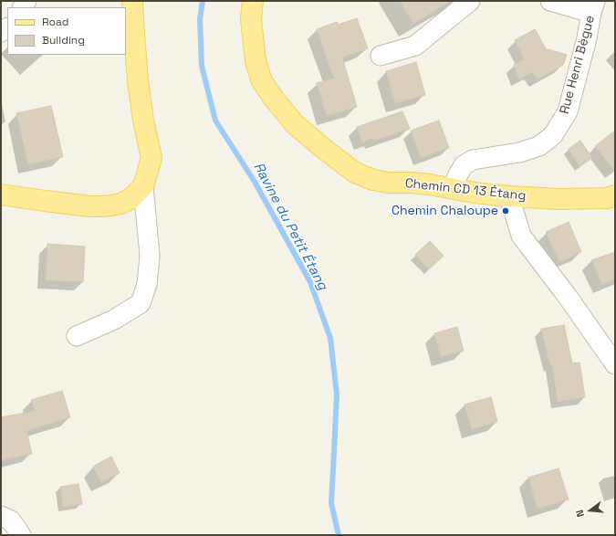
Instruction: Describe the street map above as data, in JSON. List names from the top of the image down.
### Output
{
  "streets": {
    "main road": ["Chemin CD 13 Étang"],
    "street": ["Rue Henri Bègue"]
  },
  "crossings": [
    ["Rue Henri Bègue", "Chemin CD 13 Étang"]
  ],
  "water": ["Ravine du Petit Étang"],
  "places": ["Chemin Chaloupe"],
  "legend": ["Road", "Building"],
  "north": "left"
}
